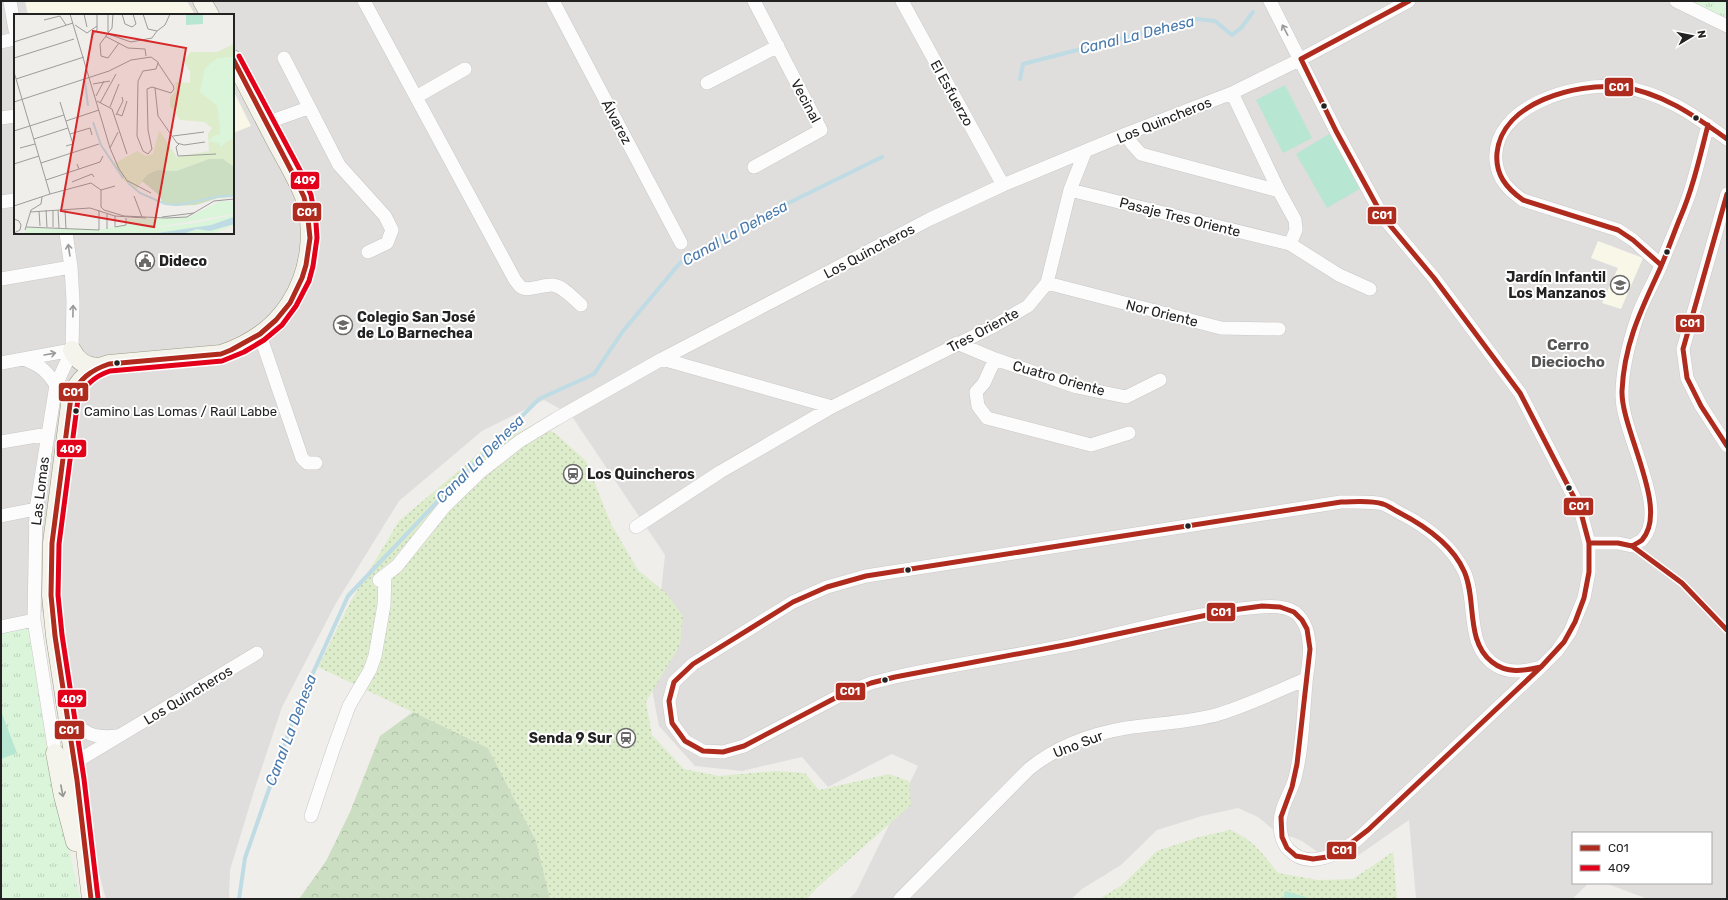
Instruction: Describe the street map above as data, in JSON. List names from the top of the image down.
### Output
{
  "streets": {
    "street": [
      "El Esfuerzo",
      "Vecinal",
      "Los Quincheros",
      "Álvarez",
      "Pasaje Tres Oriente",
      "Nor Oriente",
      "Tres Oriente",
      "Cuatro Oriente",
      "Las Lomas",
      "Uno Sur"
    ]
  },
  "crossings": [
    ["El Esfuerzo", "Los Quincheros"],
    ["Los Quincheros", "Tres Oriente"],
    ["Pasaje Tres Oriente", "Tres Oriente"],
    ["Nor Oriente", "Tres Oriente"],
    ["Tres Oriente", "Cuatro Oriente"]
  ],
  "districts": ["Cerro Dieciocho"],
  "water": ["Canal La Dehesa"],
  "places": {
    "public building": ["Dideco"],
    "school or university": ["Jardín Infantil Los Manzanos", "Colegio San José de Lo Barnechea"],
    "other": ["Camino Las Lomas / Raúl Labbe"],
    "station": ["Los Quincheros", "Senda 9 Sur"]
  },
  "lines": ["transit line C01", "transit line 409"],
  "legend": ["C01", "409"],
  "north": "right"
}
